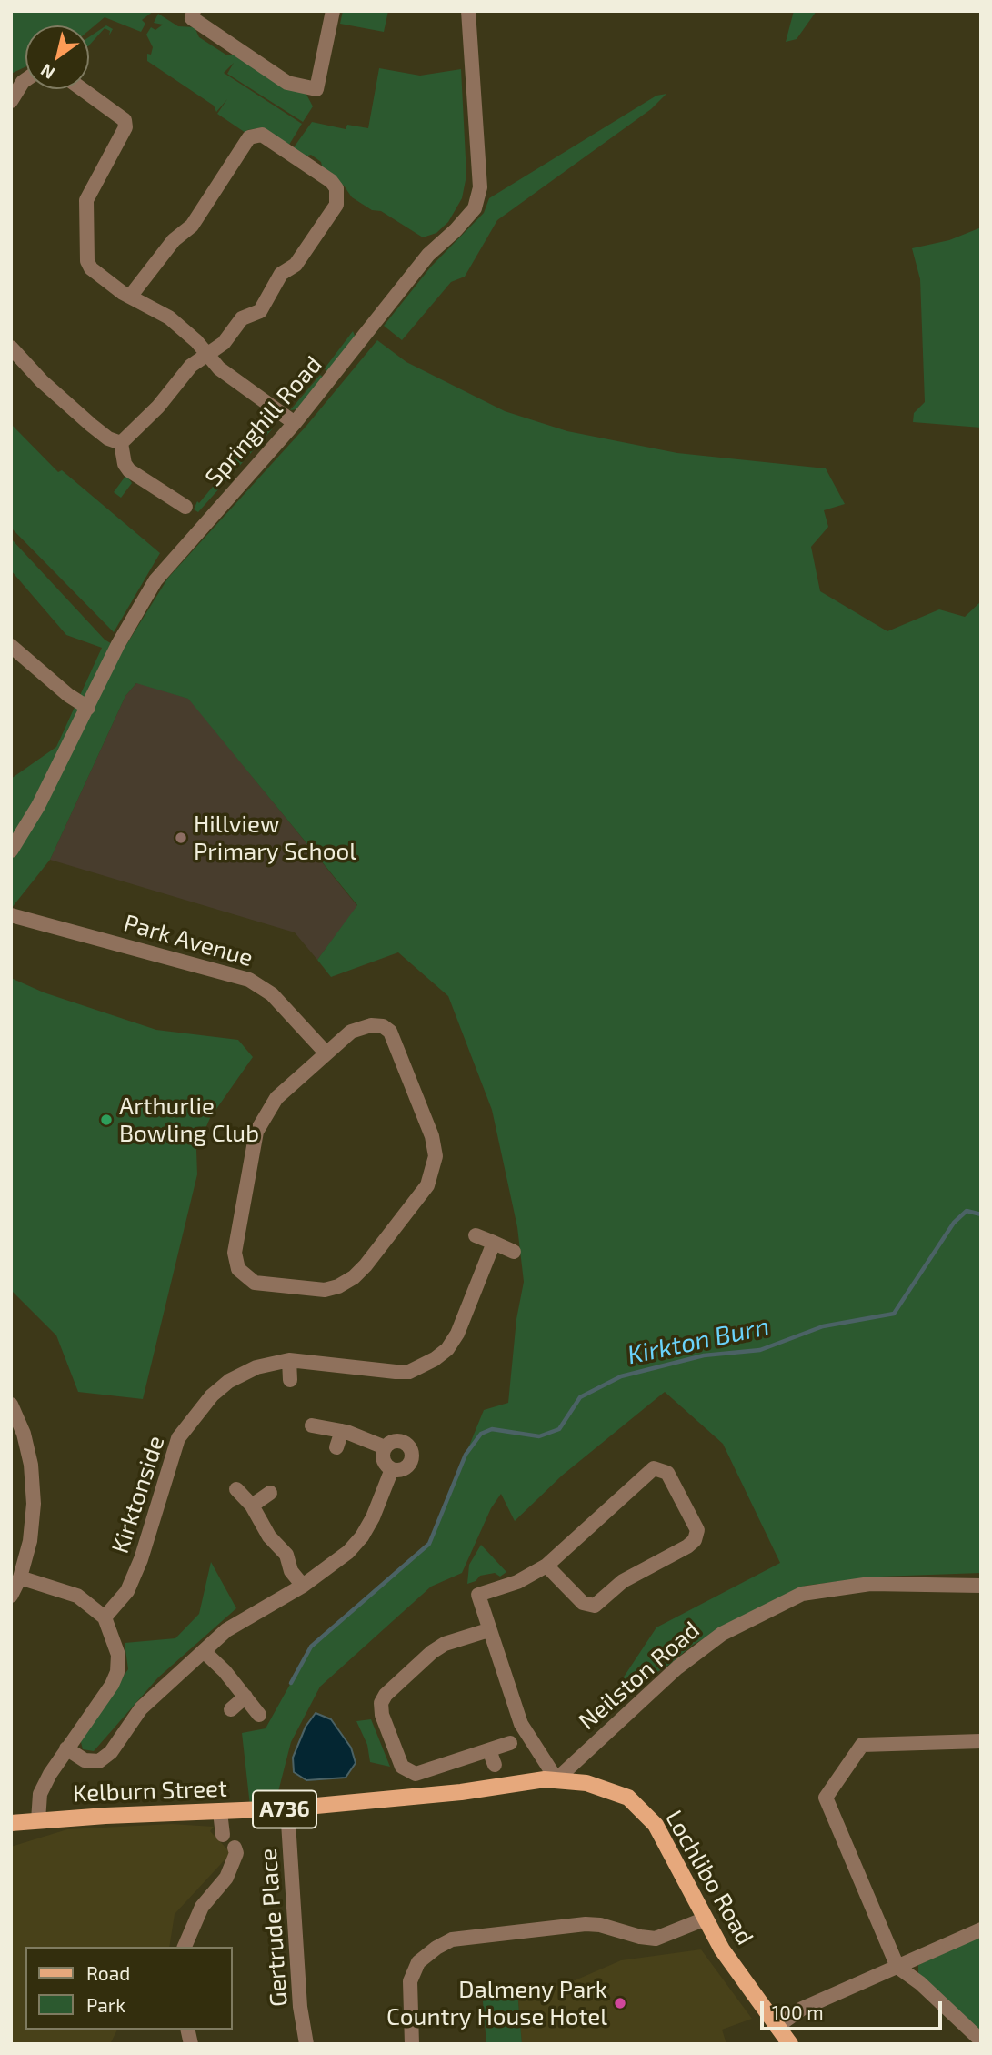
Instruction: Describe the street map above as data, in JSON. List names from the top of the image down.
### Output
{
  "streets": {
    "main road": ["Kelburn Street", "A736", "Lochlibo Road"],
    "street": [
      "Springhill Road",
      "Park Avenue",
      "Kirktonside",
      "Neilston Road",
      "Gertrude Place"
    ]
  },
  "crossings": [
    ["Neilston Road", "Kelburn Street"],
    ["Neilston Road", "Lochlibo Road"],
    ["Kelburn Street", "Lochlibo Road"],
    ["Kelburn Street", "Gertrude Place"]
  ],
  "water": ["Kirkton Burn"],
  "places": ["Hillview Primary School", "Arthurlie Bowling Club", "Dalmeny Park Country House Hotel"],
  "legend": ["Road", "Park"],
  "scale_bar": "100 m",
  "north": "bottom left"
}
